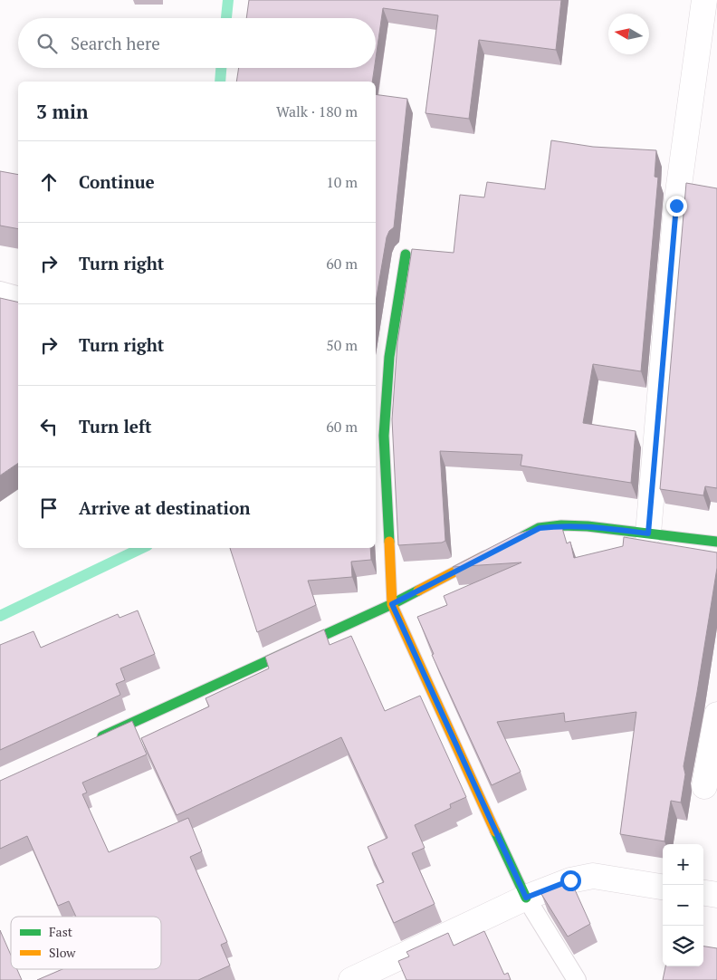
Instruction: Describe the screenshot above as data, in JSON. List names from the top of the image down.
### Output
{
  "legend": ["Fast", "Slow"],
  "north": "left",
  "page": {
    "search": "Search here",
    "heading": ["3 min", "Walk · 180 m"],
    "list": [
      ["Continue", "10 m"],
      ["Turn right", "60 m"],
      ["Turn right", "50 m"],
      ["Turn left", "60 m"],
      "Arrive at destination"
    ],
    "map_buttons": ["+", "−"]
  }
}
